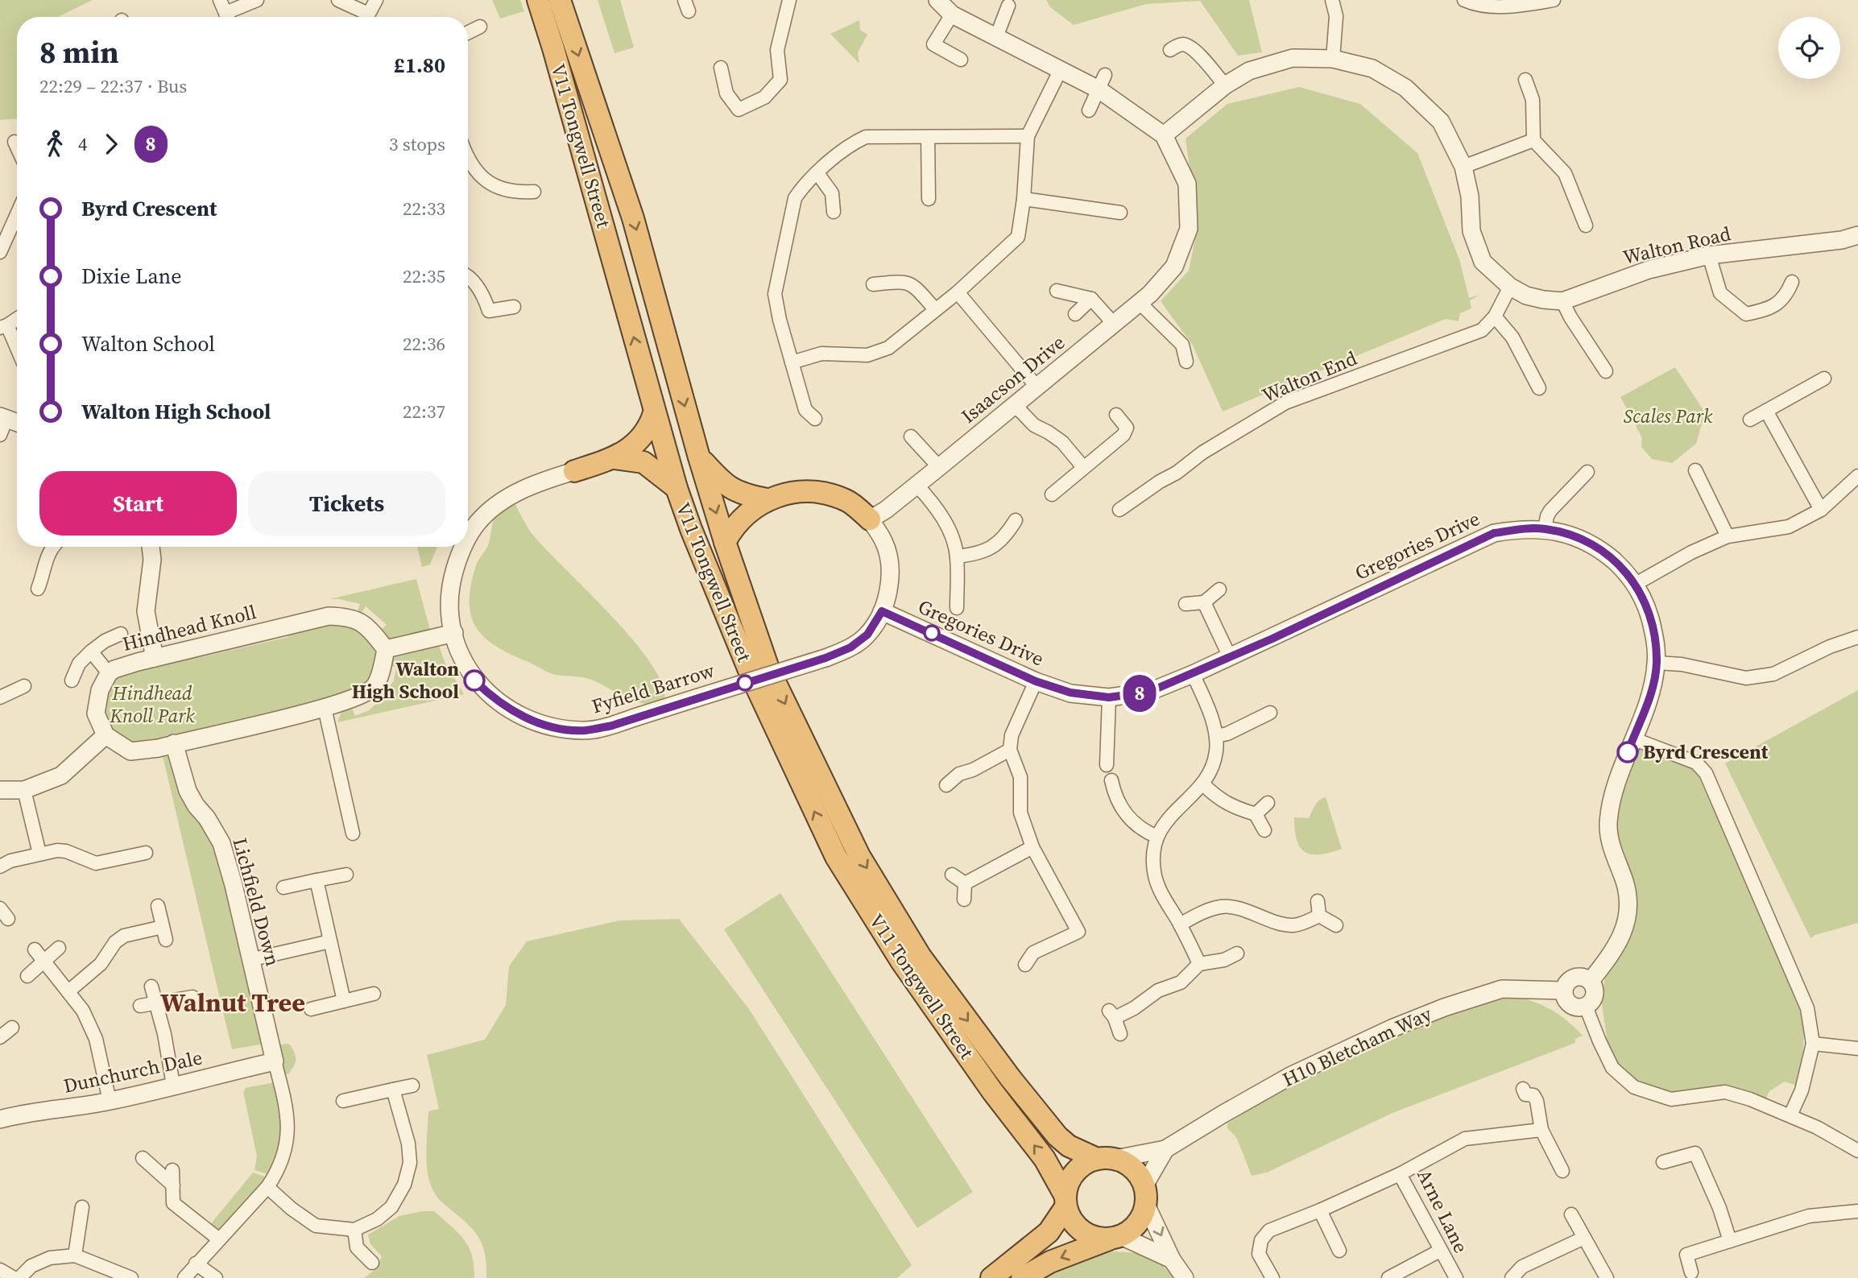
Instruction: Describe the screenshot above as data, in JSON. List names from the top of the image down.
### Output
{
  "streets": {
    "highway": ["V11 Tongwell Street"],
    "street": [
      "Walton Road",
      "Walton End",
      "Isaacson Drive",
      "Gregories Drive",
      "Hindhead Knoll",
      "Fyfield Barrow",
      "Lichfield Down",
      "H10 Bletcham Way",
      "Dunchurch Dale",
      "Arne Lane"
    ]
  },
  "crossings": [
    ["V11 Tongwell Street", "H10 Bletcham Way"],
    ["Walton Road", "Walton End"],
    ["Walton Road", "Isaacson Drive"],
    ["Isaacson Drive", "Fyfield Barrow"],
    ["Gregories Drive", "Fyfield Barrow"],
    ["Gregories Drive", "H10 Bletcham Way"],
    ["Lichfield Down", "Dunchurch Dale"]
  ],
  "districts": ["Walnut Tree"],
  "parks": ["Scales Park", "Hindhead Knoll Park"],
  "places": ["Walton High School", "Byrd Crescent"],
  "lines": ["bus line 8"],
  "page": {
    "on_map": "8",
    "heading": ["8 min", "22:29 – 22:37 · Bus", "£1.80"],
    "legs": ["4", "8", "3 stops"],
    "list": [
      {
        "name": "Byrd Crescent",
        "value": "22:33"
      },
      {
        "name": "Dixie Lane",
        "value": "22:35"
      },
      {
        "name": "Walton School",
        "value": "22:36"
      },
      {
        "name": "Walton High School",
        "value": "22:37"
      }
    ],
    "buttons": ["Start", "Tickets"]
  }
}
